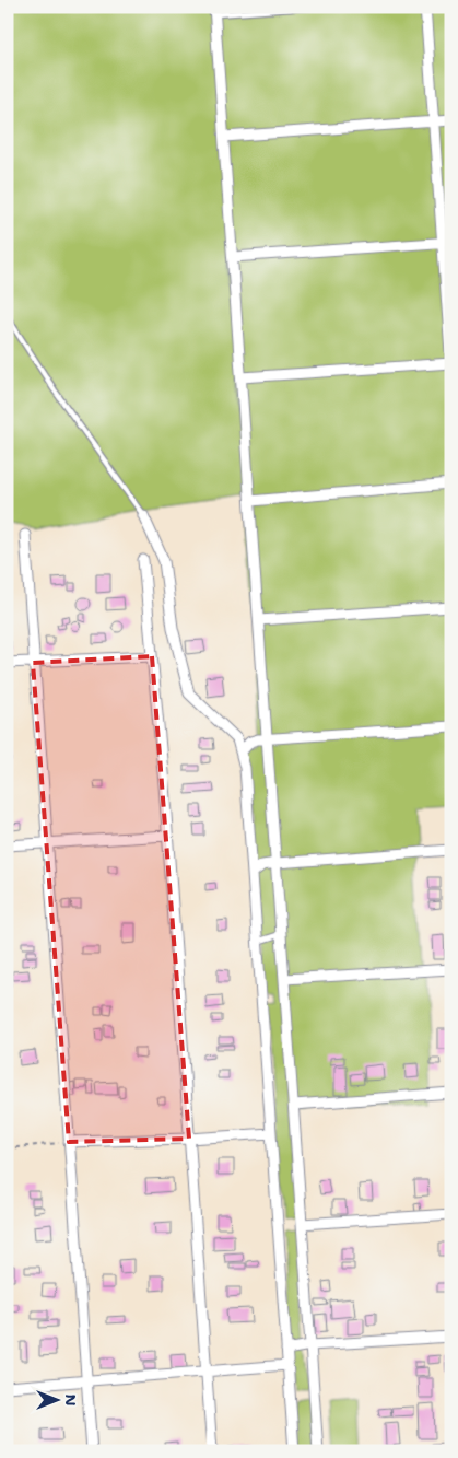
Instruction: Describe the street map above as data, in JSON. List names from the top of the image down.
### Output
{
  "north": "right"
}
